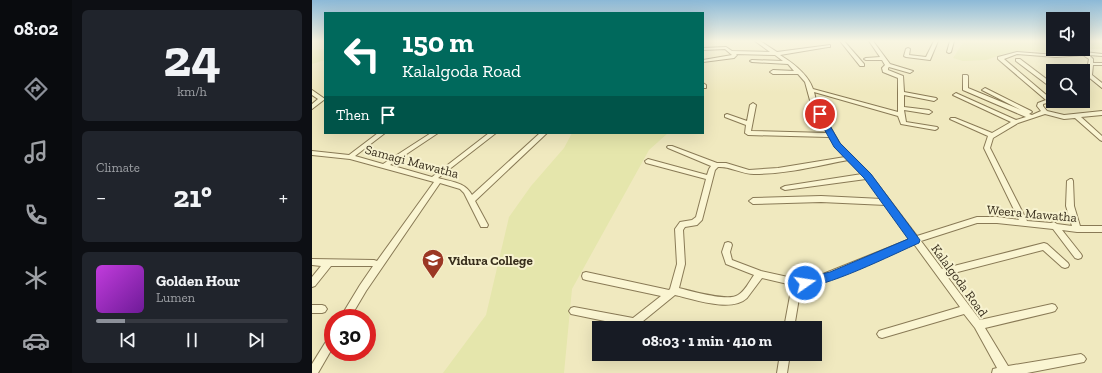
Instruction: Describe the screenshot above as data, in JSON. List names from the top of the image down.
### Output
{
  "streets": {
    "street": ["Samagi Mawatha", "Weera Mawatha", "Kalalgoda Road"]
  },
  "crossings": [
    ["Weera Mawatha", "Kalalgoda Road"]
  ],
  "places": {
    "school or university": ["Vidura College"]
  },
  "page": {
    "tabs": "08:02",
    "tile": [
      ["24", "km/h"],
      "Climate"
    ],
    "turn": ["150 m", "Kalalgoda Road"],
    "then": "Then",
    "heat": ["−", "21°", "+"],
    "song": ["Golden Hour", "Lumen"],
    "limit": "30",
    "trip": "08:03 · 1 min · 410 m"
  }
}
